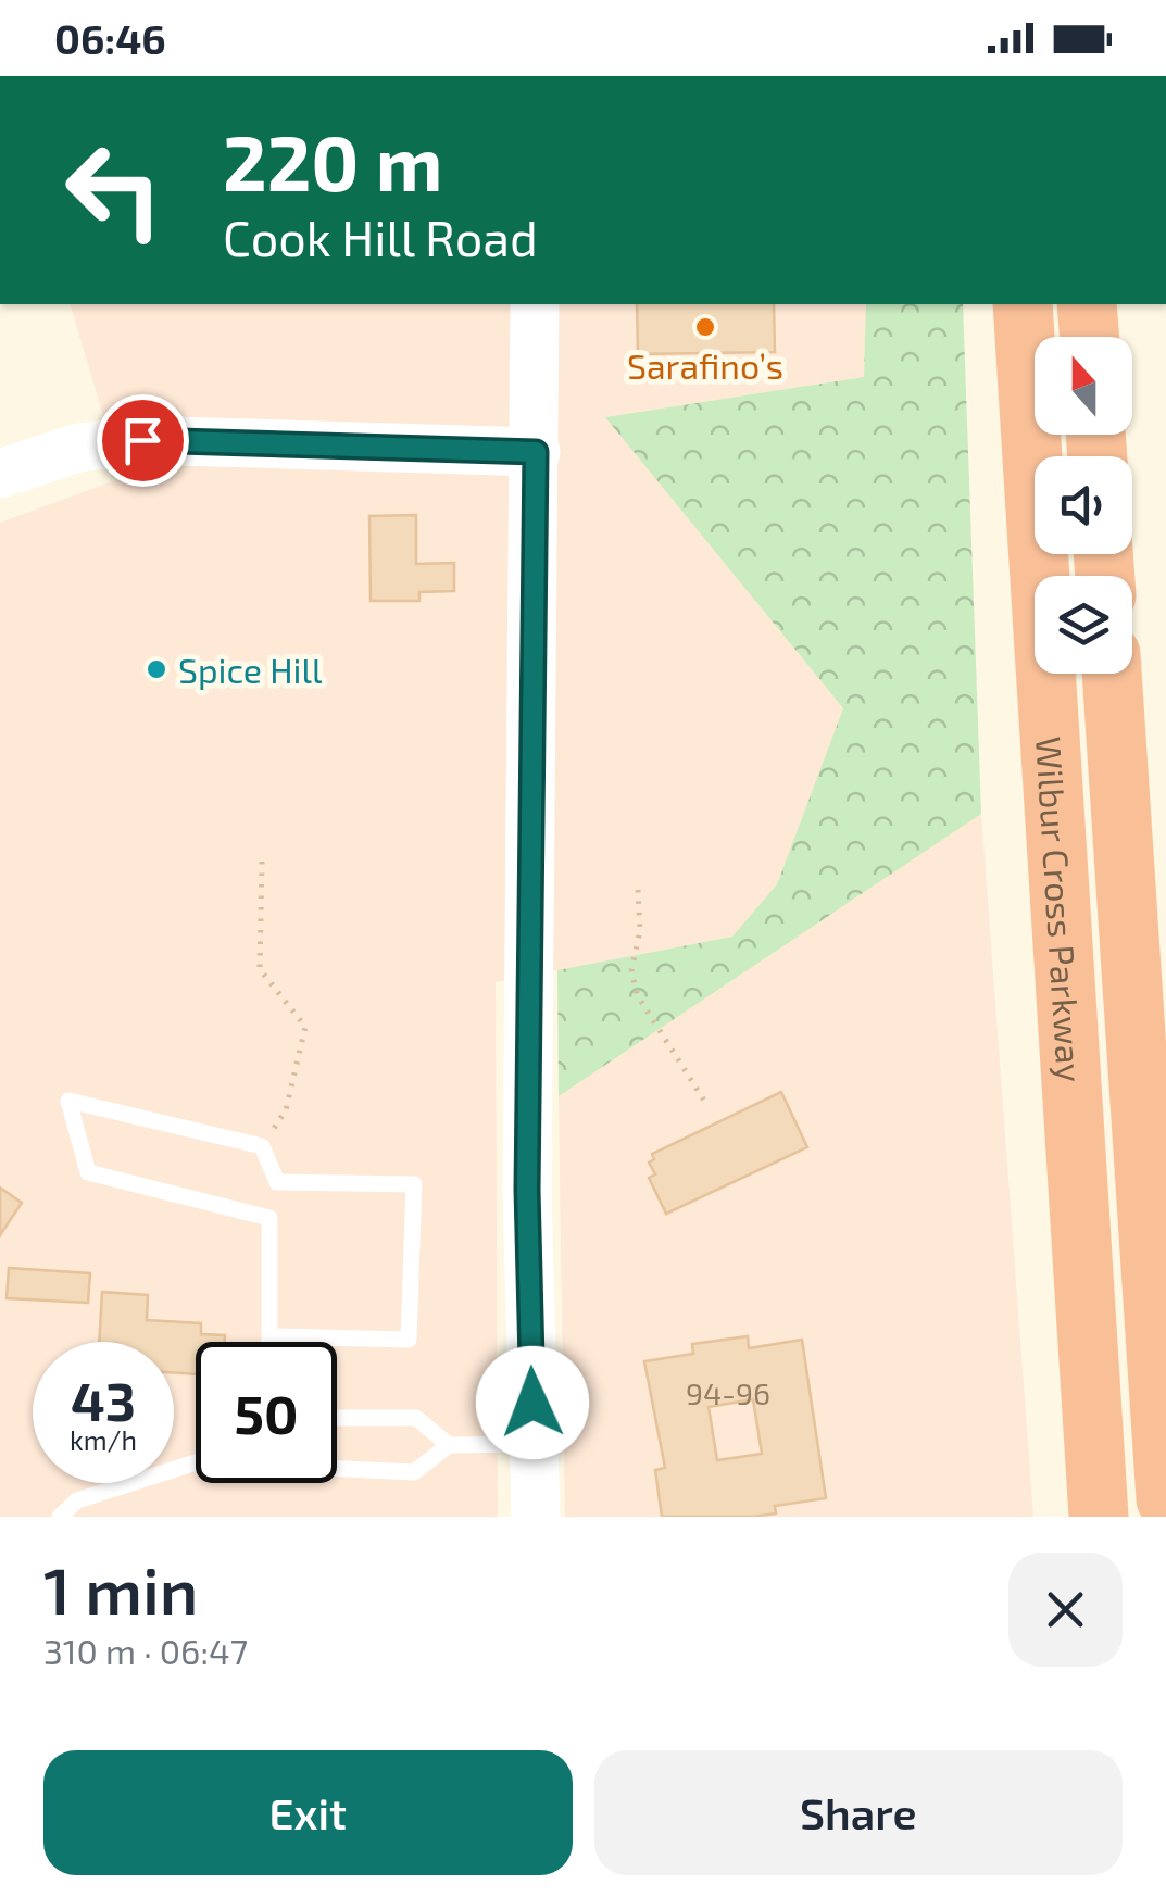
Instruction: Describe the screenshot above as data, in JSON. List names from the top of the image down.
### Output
{
  "streets": {
    "highway": ["Wilbur Cross Parkway"]
  },
  "places": ["Sarafino’s", "Spice Hill"],
  "house_numbers": ["94-96"],
  "north": "top",
  "page": {
    "status": "06:46",
    "turn": ["220 m", "Cook Hill Road"],
    "speed": "43 km/h",
    "limit": "50",
    "heading": ["1 min", "310 m · 06:47"],
    "buttons": ["Exit", "Share"]
  }
}
